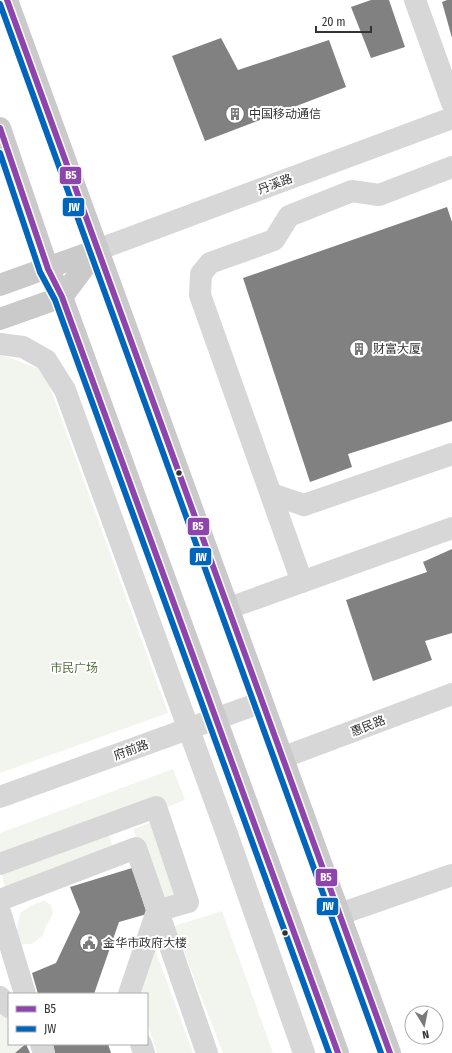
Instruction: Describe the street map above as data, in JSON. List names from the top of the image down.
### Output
{
  "streets": {
    "main road": ["丹溪路"],
    "street": ["惠民路", "府前路"]
  },
  "parks": ["市民广场"],
  "places": {
    "building": ["中国移动通信", "财富大厦"],
    "public building": ["金华市政府大楼"]
  },
  "lines": ["transit line B5", "transit line JW"],
  "legend": ["B5", "JW"],
  "scale_bar": "20 m",
  "north": "bottom"
}
